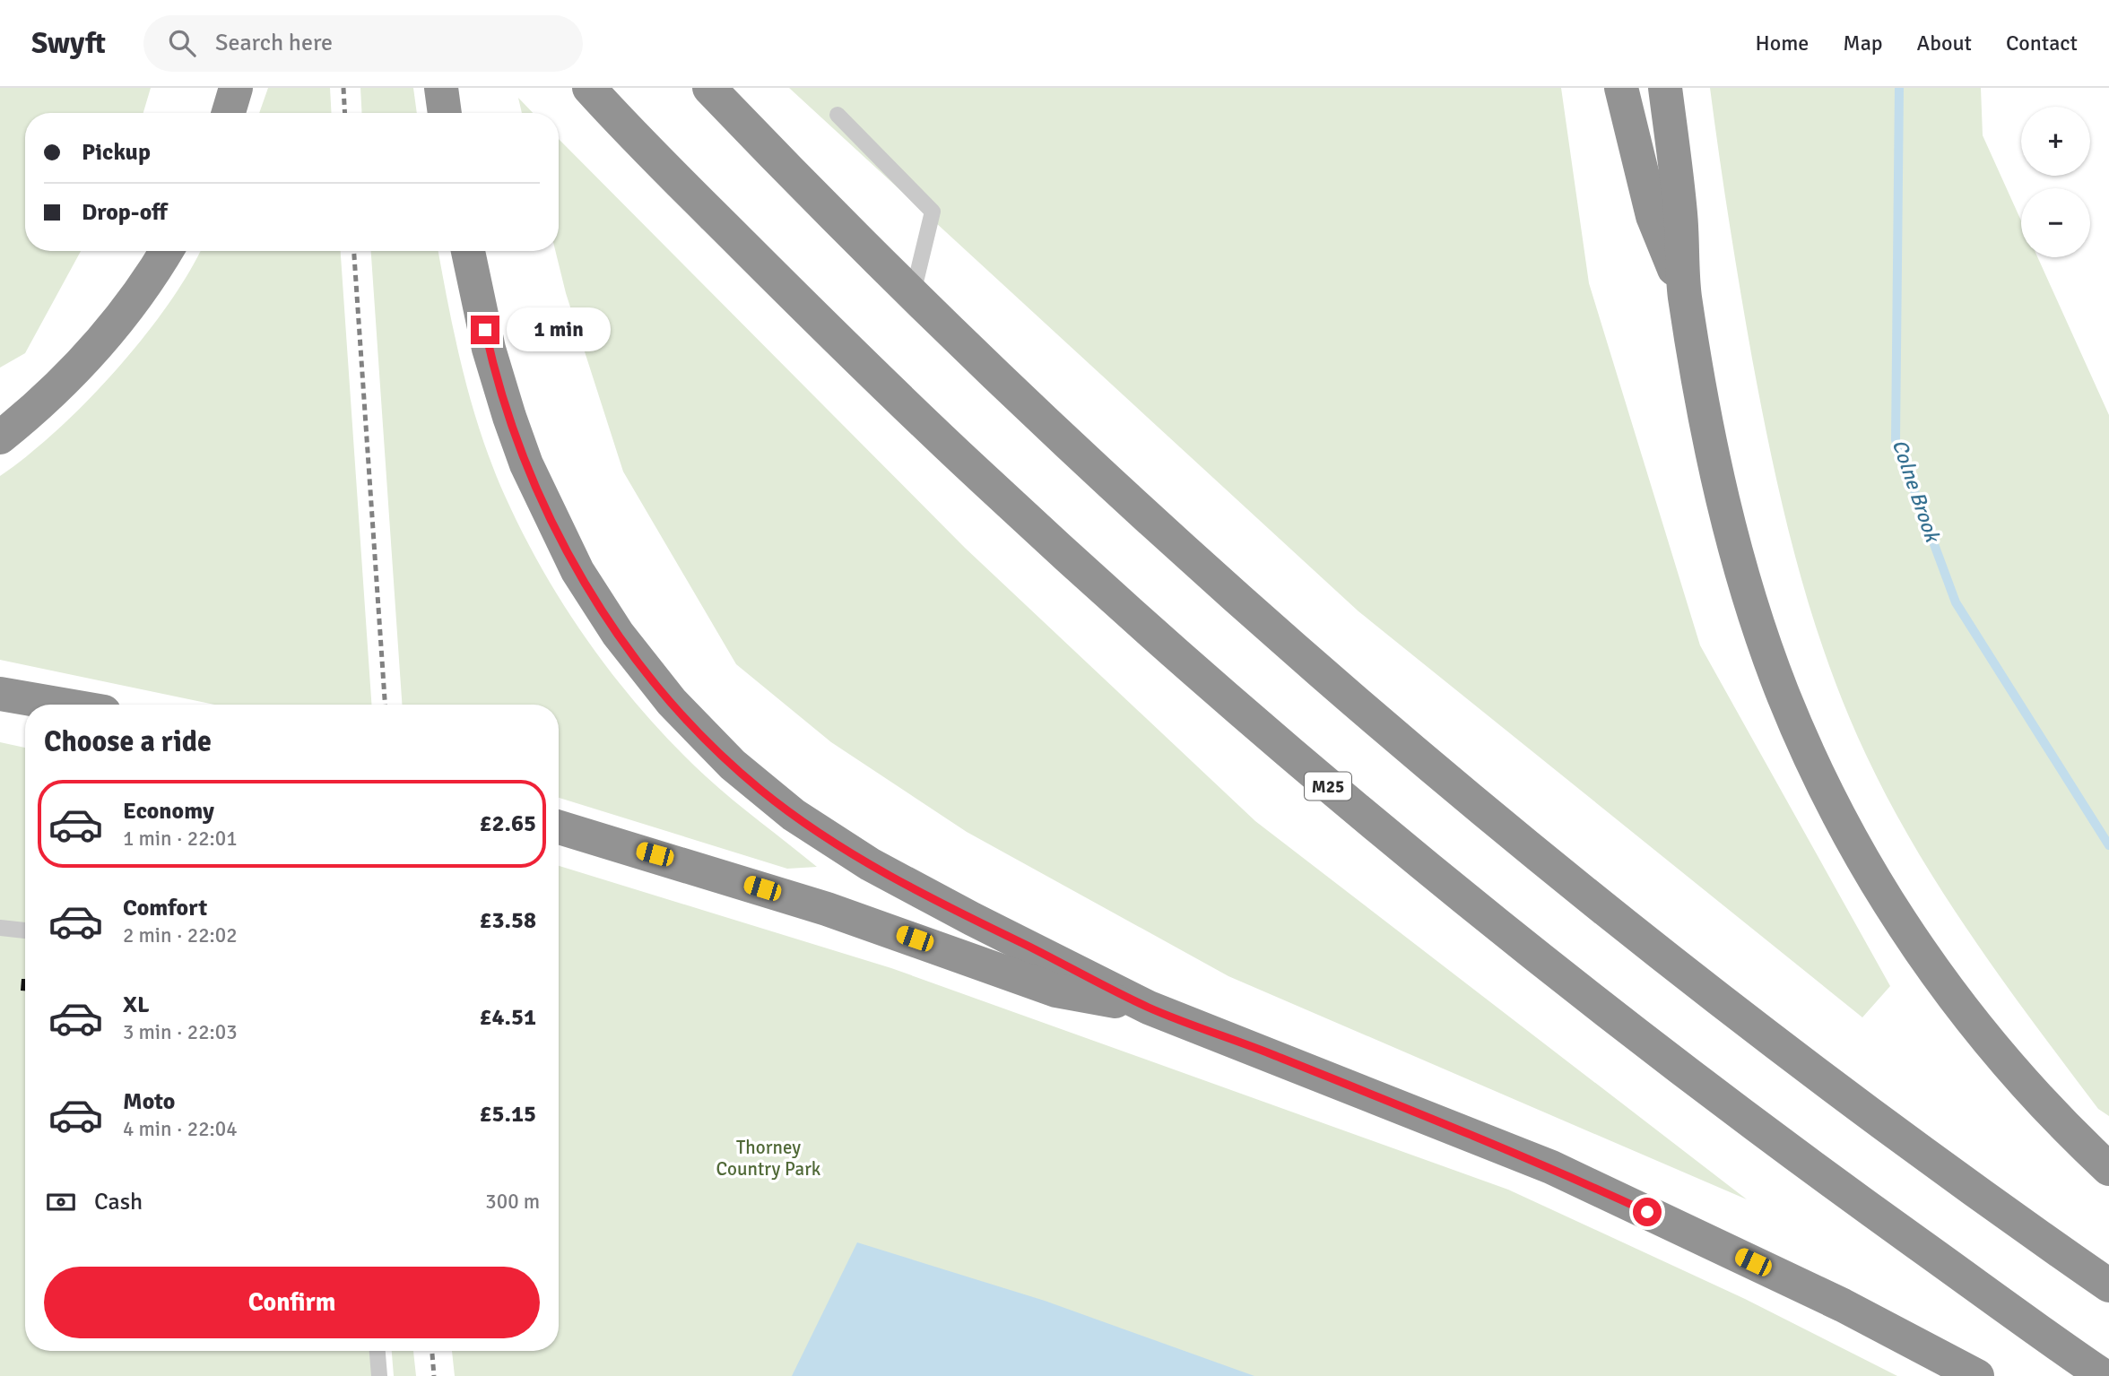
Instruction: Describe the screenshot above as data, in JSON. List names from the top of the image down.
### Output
{
  "streets": {
    "highway": ["M25"]
  },
  "water": ["Colne Brook"],
  "parks": ["Thorney Country Park"],
  "page": {
    "header": "Swyft",
    "search": "Search here",
    "nav": [
      "Home",
      "Map",
      "About",
      "Contact"
    ],
    "map_buttons": ["+", "−"],
    "banner": ["Pickup", "Drop-off"],
    "bubble": "1 min",
    "heading": "Choose a ride",
    "list": [
      {
        "name": "Economy",
        "note": "1 min · 22:01",
        "value": "£2.65"
      },
      {
        "name": "Comfort",
        "note": "2 min · 22:02",
        "value": "£3.58"
      },
      {
        "name": "XL",
        "note": "3 min · 22:03",
        "value": "£4.51"
      },
      {
        "name": "Moto",
        "note": "4 min · 22:04",
        "value": "£5.15"
      }
    ],
    "pay": ["Cash", "300 m"],
    "buttons": "Confirm"
  }
}
